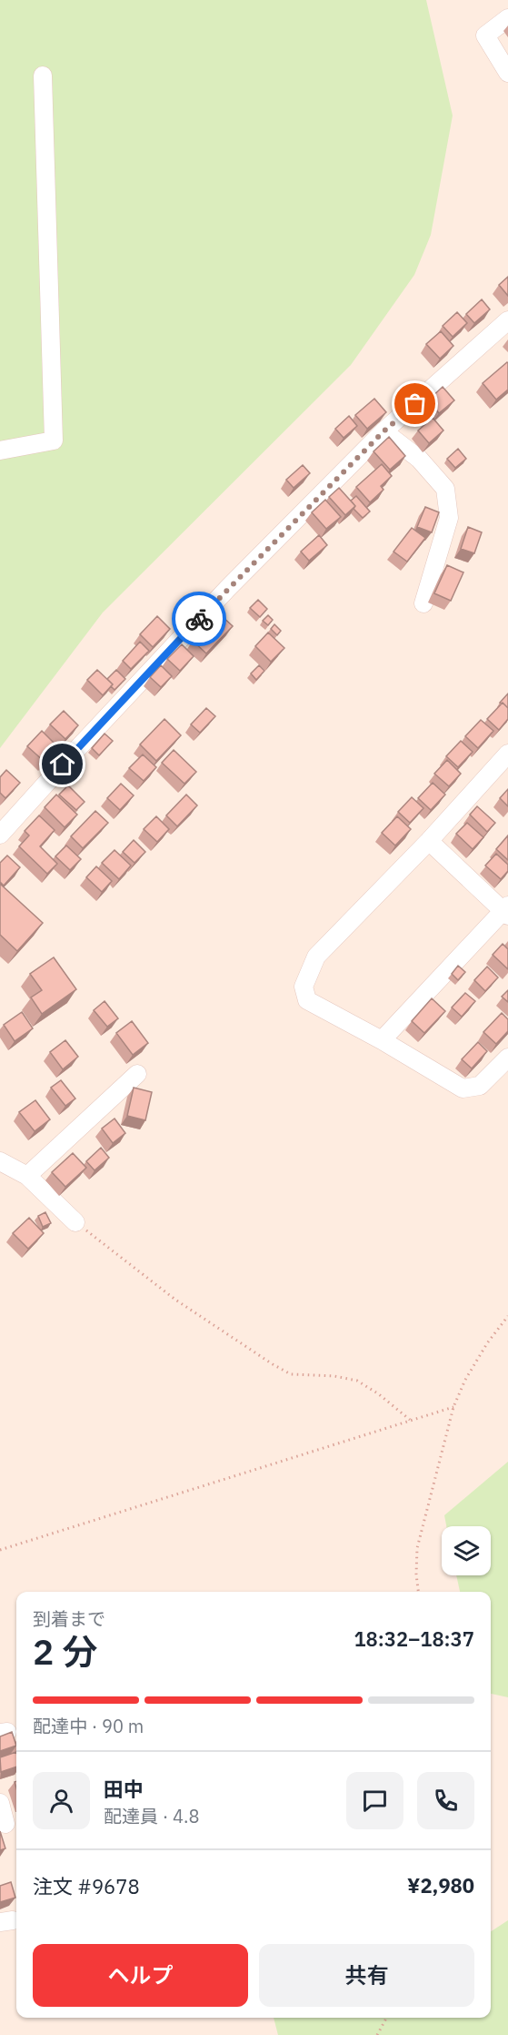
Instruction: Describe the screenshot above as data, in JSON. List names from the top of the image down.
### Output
{
  "page": {
    "heading": ["2 分", "到着まで", "18:32–18:37"],
    "panel": [
      "田中",
      "配達員 · 4.8",
      "注文 #9678",
      "¥2,980"
    ],
    "bar": "配達中 · 90 m",
    "buttons": ["ヘルプ", "共有"]
  }
}
